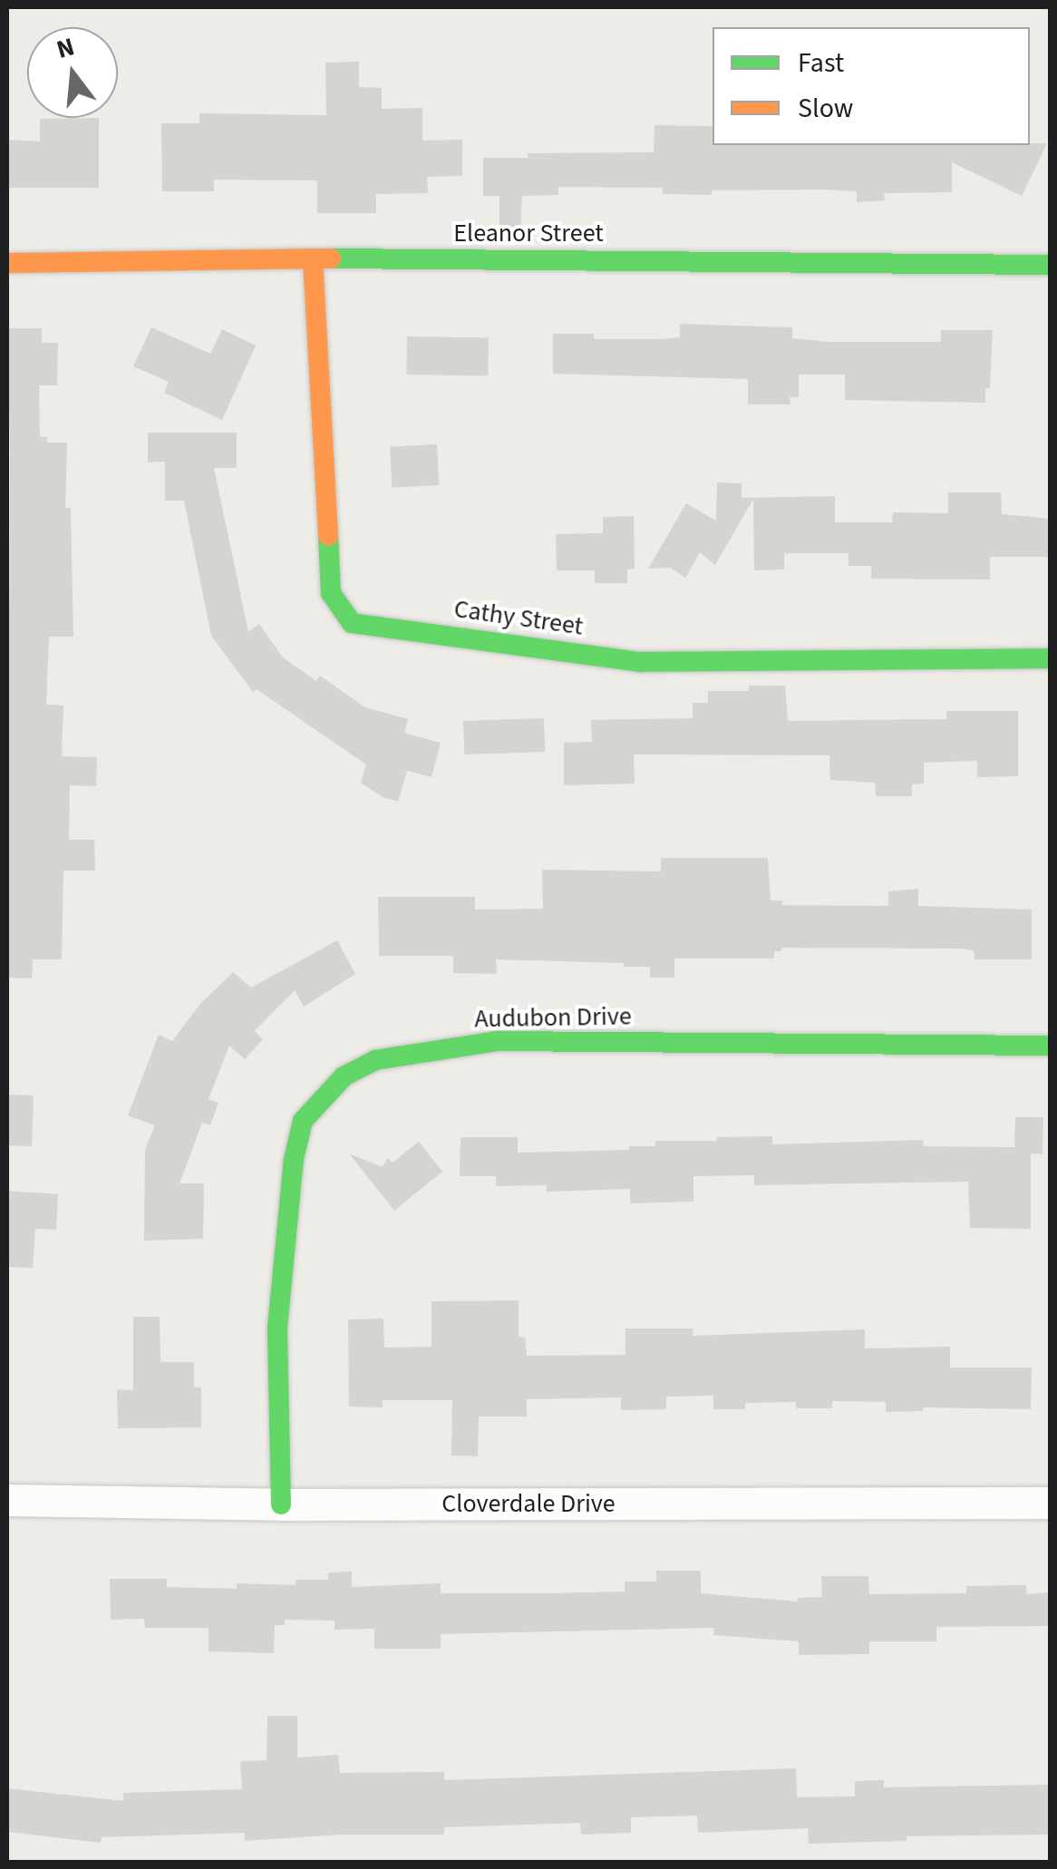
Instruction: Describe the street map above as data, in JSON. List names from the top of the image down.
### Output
{
  "streets": {
    "street": [
      "Eleanor Street",
      "Cathy Street",
      "Audubon Drive",
      "Cloverdale Drive"
    ]
  },
  "crossings": [
    ["Eleanor Street", "Cathy Street"],
    ["Audubon Drive", "Cloverdale Drive"]
  ],
  "legend": ["Fast", "Slow"],
  "north": "top"
}
